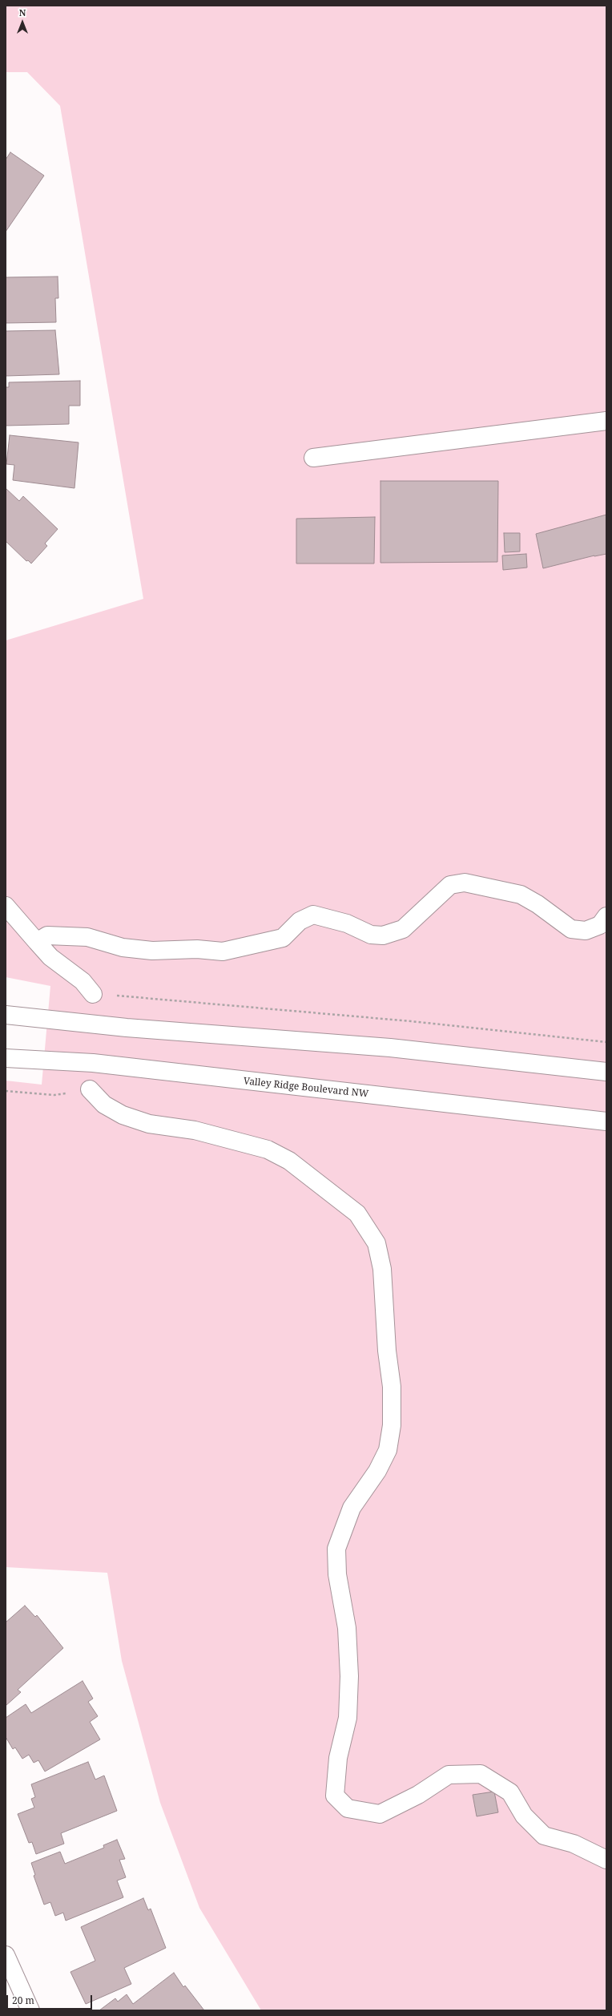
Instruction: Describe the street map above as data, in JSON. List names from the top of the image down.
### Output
{
  "streets": {
    "street": ["Valley Ridge Boulevard NW"]
  },
  "scale_bar": "20 m",
  "north": "top"
}
